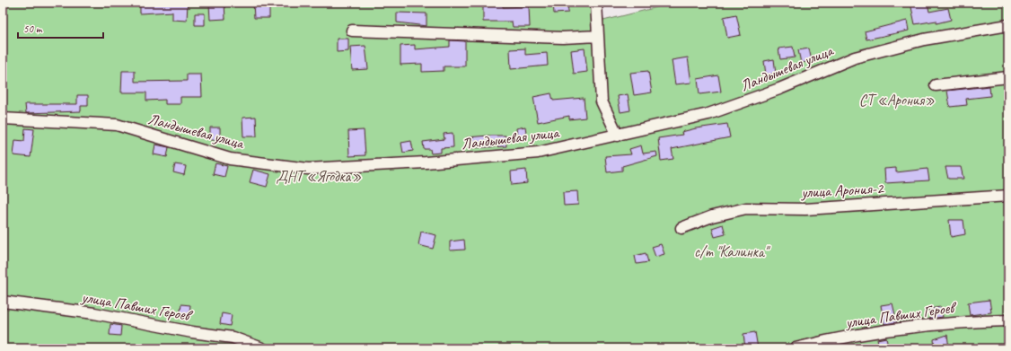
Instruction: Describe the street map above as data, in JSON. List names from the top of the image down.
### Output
{
  "streets": {
    "street": ["Ландышевая улица", "улица Арония-2", "улица Павших Героев"]
  },
  "parks": ["СТ «Арония»", "ДНТ «Ягодка»", "с/т \"Калинка\""],
  "scale_bar": "50 m"
}
